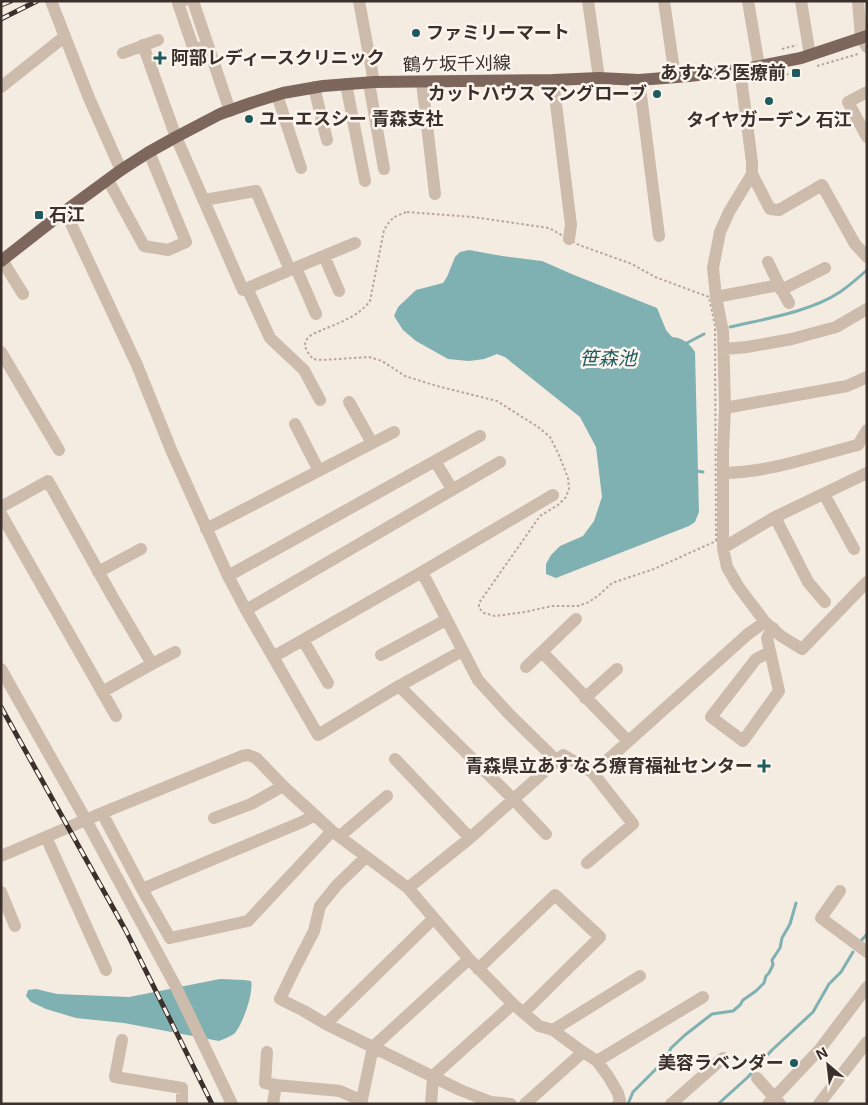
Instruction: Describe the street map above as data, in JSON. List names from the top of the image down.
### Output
{
  "streets": {
    "main road": ["鶴ケ坂千刈線"]
  },
  "water": ["笹森池"],
  "places": {
    "other": [
      "ファミリーマート",
      "カットハウス マングローブ",
      "タイヤガーデン 石江",
      "ユーエスシー 青森支社",
      "美容ラベンダー"
    ],
    "health": ["阿部レディースクリニック", "青森県立あすなろ療育福祉センター"],
    "transit": ["あすなろ医療前", "石江"]
  },
  "north": "top left"
}
